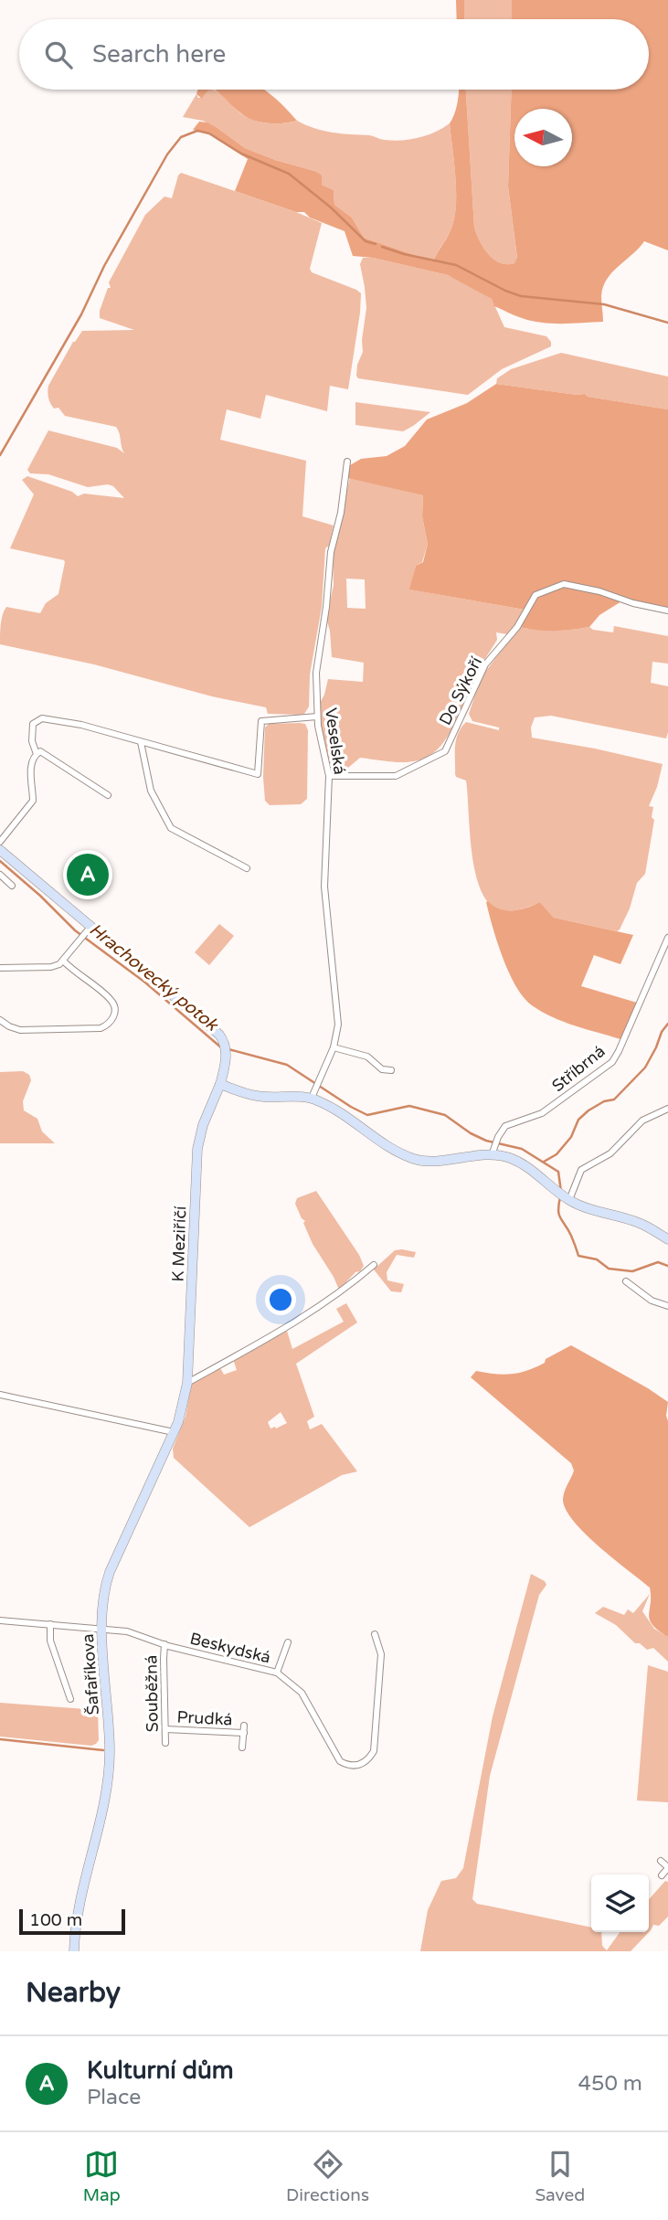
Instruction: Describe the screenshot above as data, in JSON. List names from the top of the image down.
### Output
{
  "streets": {
    "street": [
      "Do Sýkoří",
      "Veselská",
      "Stříbrná",
      "K Meziříčí",
      "Beskydská",
      "Šafaříkova",
      "Souběžná",
      "Prudká"
    ]
  },
  "crossings": [
    ["Do Sýkoří", "Veselská"],
    ["K Meziříčí", "Šafaříkova"],
    ["Beskydská", "Šafaříkova"],
    ["Beskydská", "Souběžná"],
    ["Souběžná", "Prudká"]
  ],
  "water": ["Hrachovecký potok"],
  "scale_bar": "100 m",
  "north": "left",
  "page": {
    "search": "Search here",
    "pins": "A",
    "scale": "100 m",
    "heading": "Nearby",
    "list": [
      {
        "mark": "A",
        "name": "Kulturní dům",
        "note": "Place",
        "value": "450 m"
      }
    ],
    "nav": ["Map", "Directions", "Saved"]
  }
}
